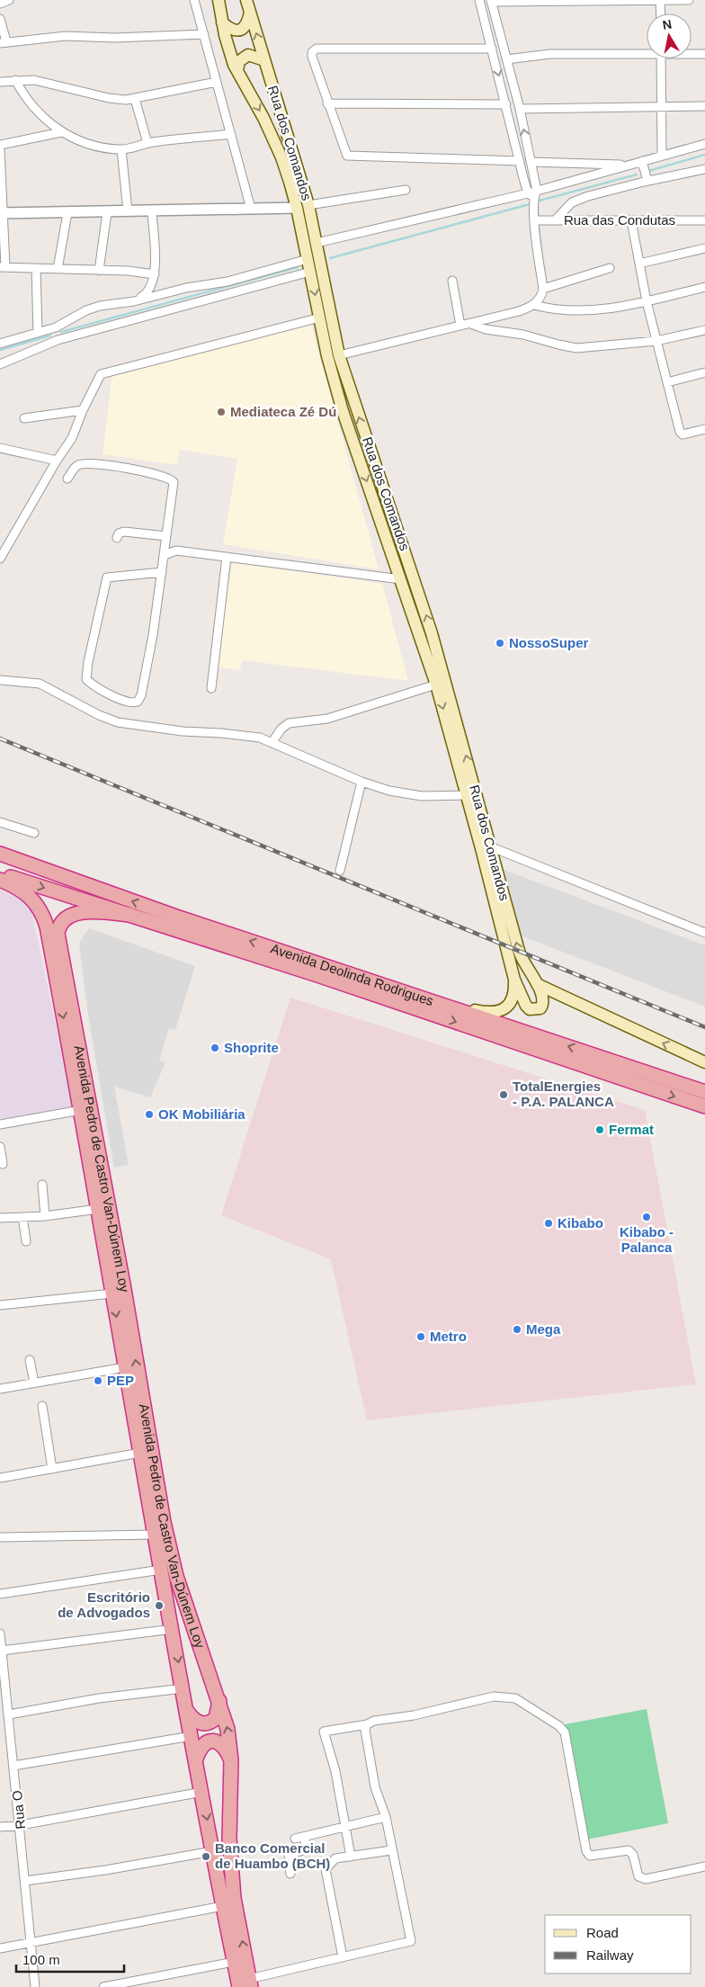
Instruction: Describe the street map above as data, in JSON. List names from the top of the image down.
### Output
{
  "streets": {
    "highway": ["Avenida Deolinda Rodrigues", "Avenida Pedro de Castro Van-Dúnem Loy"],
    "main road": ["Rua dos Comandos"],
    "street": ["Rua das Condutas", "Rua O"]
  },
  "crossings": [
    ["Avenida Deolinda Rodrigues", "Avenida Pedro de Castro Van-Dúnem Loy"]
  ],
  "places": [
    "Mediateca Zé Dú",
    "NossoSuper",
    "Shoprite",
    "TotalEnergies - P.A. PALANCA",
    "OK Mobiliária",
    "Fermat",
    "Kibabo - Palanca",
    "Kibabo",
    "Mega",
    "Metro",
    "PEP",
    "Escritório de Advogados",
    "Banco Comercial de Huambo (BCH)"
  ],
  "legend": ["Road", "Railway"],
  "scale_bar": "100 m",
  "north": "top"
}
